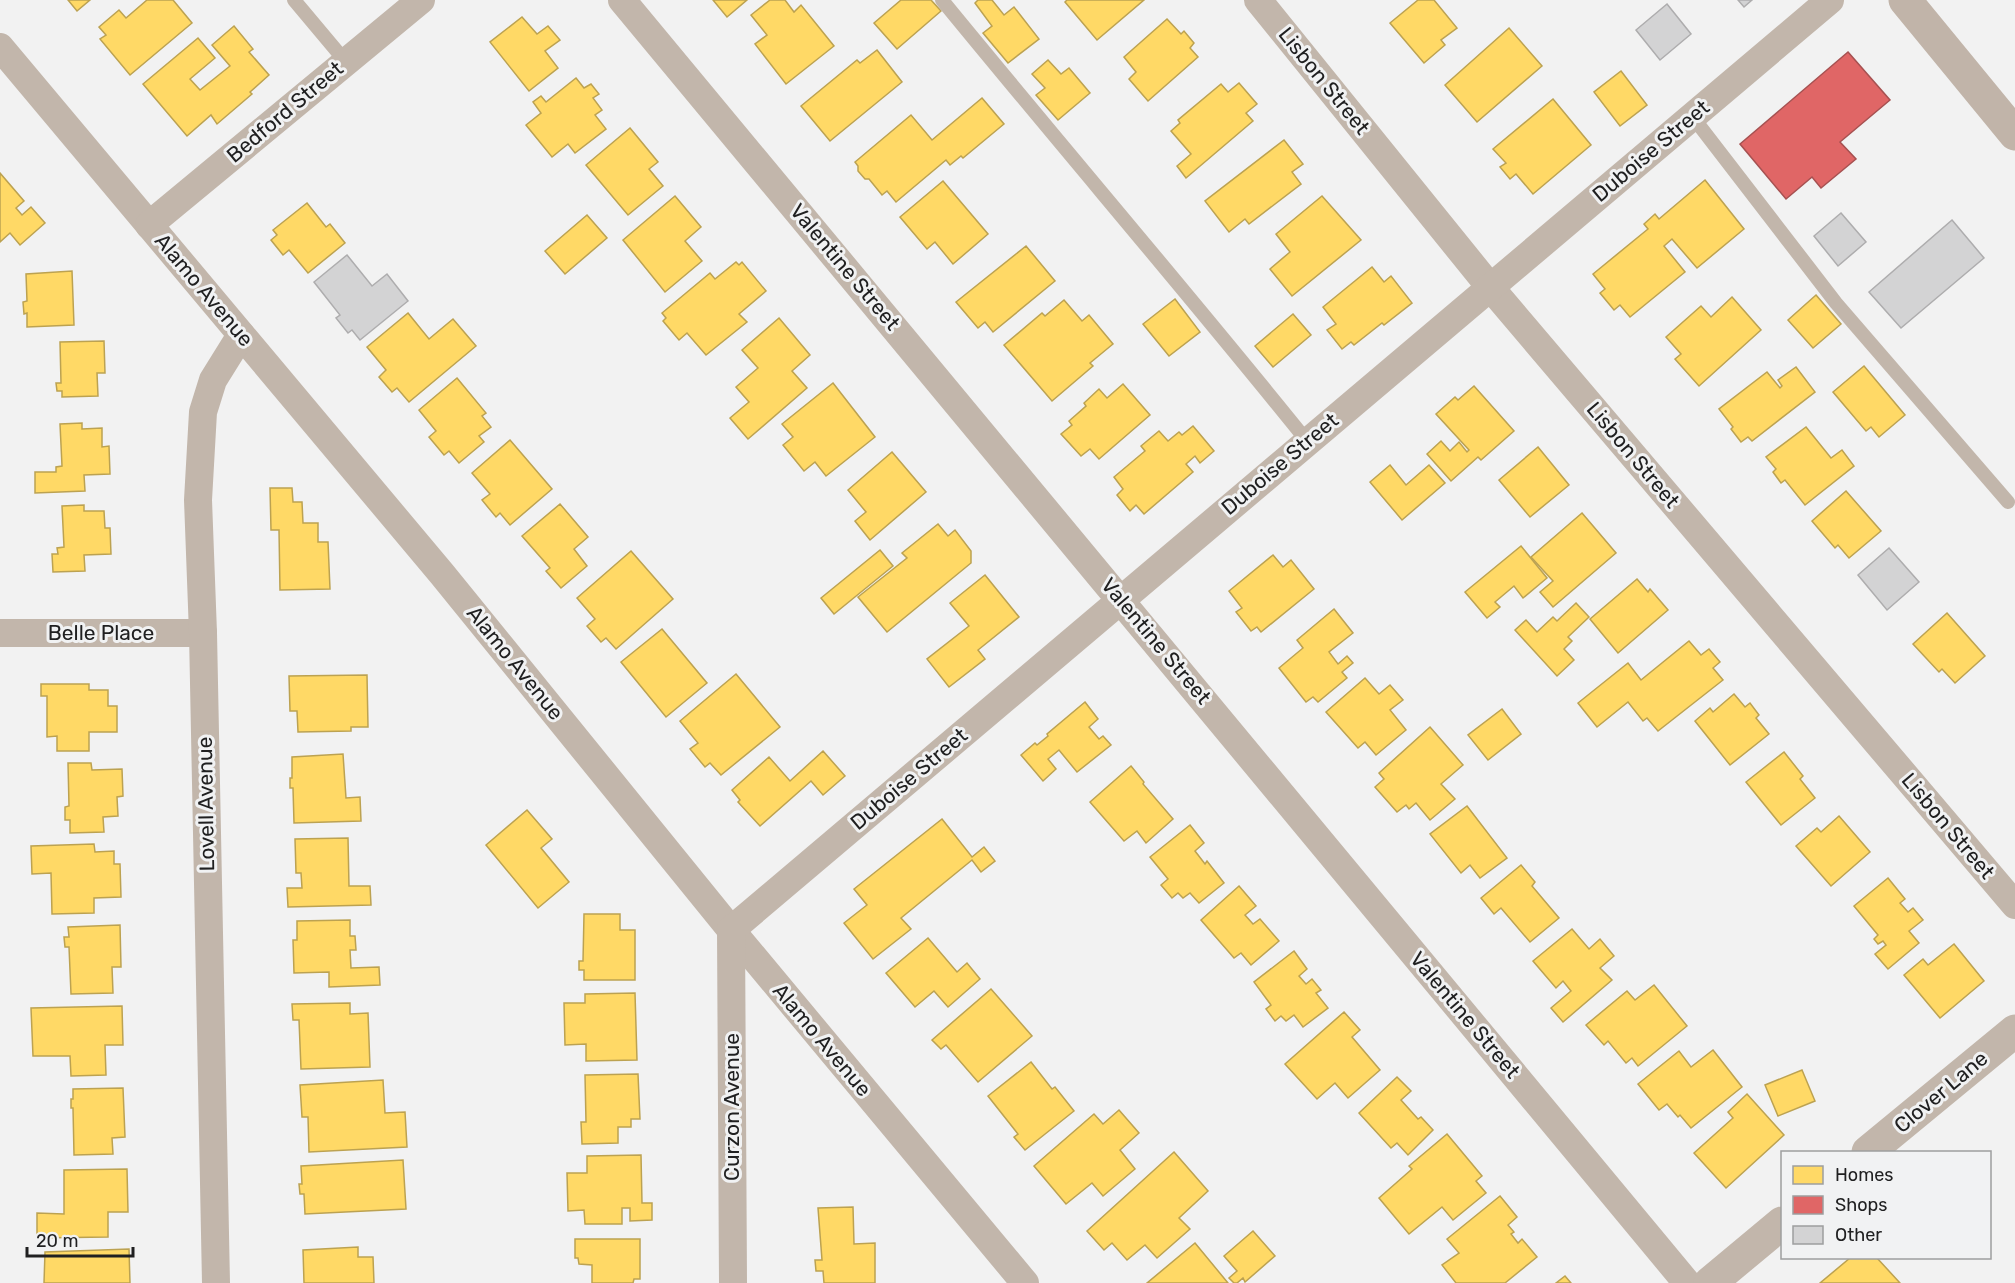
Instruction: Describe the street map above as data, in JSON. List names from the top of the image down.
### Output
{
  "streets": {
    "street": [
      "Lisbon Street",
      "Bedford Street",
      "Duboise Street",
      "Valentine Street",
      "Alamo Avenue",
      "Belle Place",
      "Lovell Avenue",
      "Clover Lane",
      "Curzon Avenue"
    ]
  },
  "crossings": [
    ["Lisbon Street", "Duboise Street"],
    ["Bedford Street", "Alamo Avenue"],
    ["Duboise Street", "Valentine Street"],
    ["Duboise Street", "Alamo Avenue"],
    ["Duboise Street", "Curzon Avenue"],
    ["Alamo Avenue", "Lovell Avenue"],
    ["Alamo Avenue", "Curzon Avenue"],
    ["Belle Place", "Lovell Avenue"]
  ],
  "legend": ["Homes", "Shops", "Other"],
  "scale_bar": "20 m"
}
